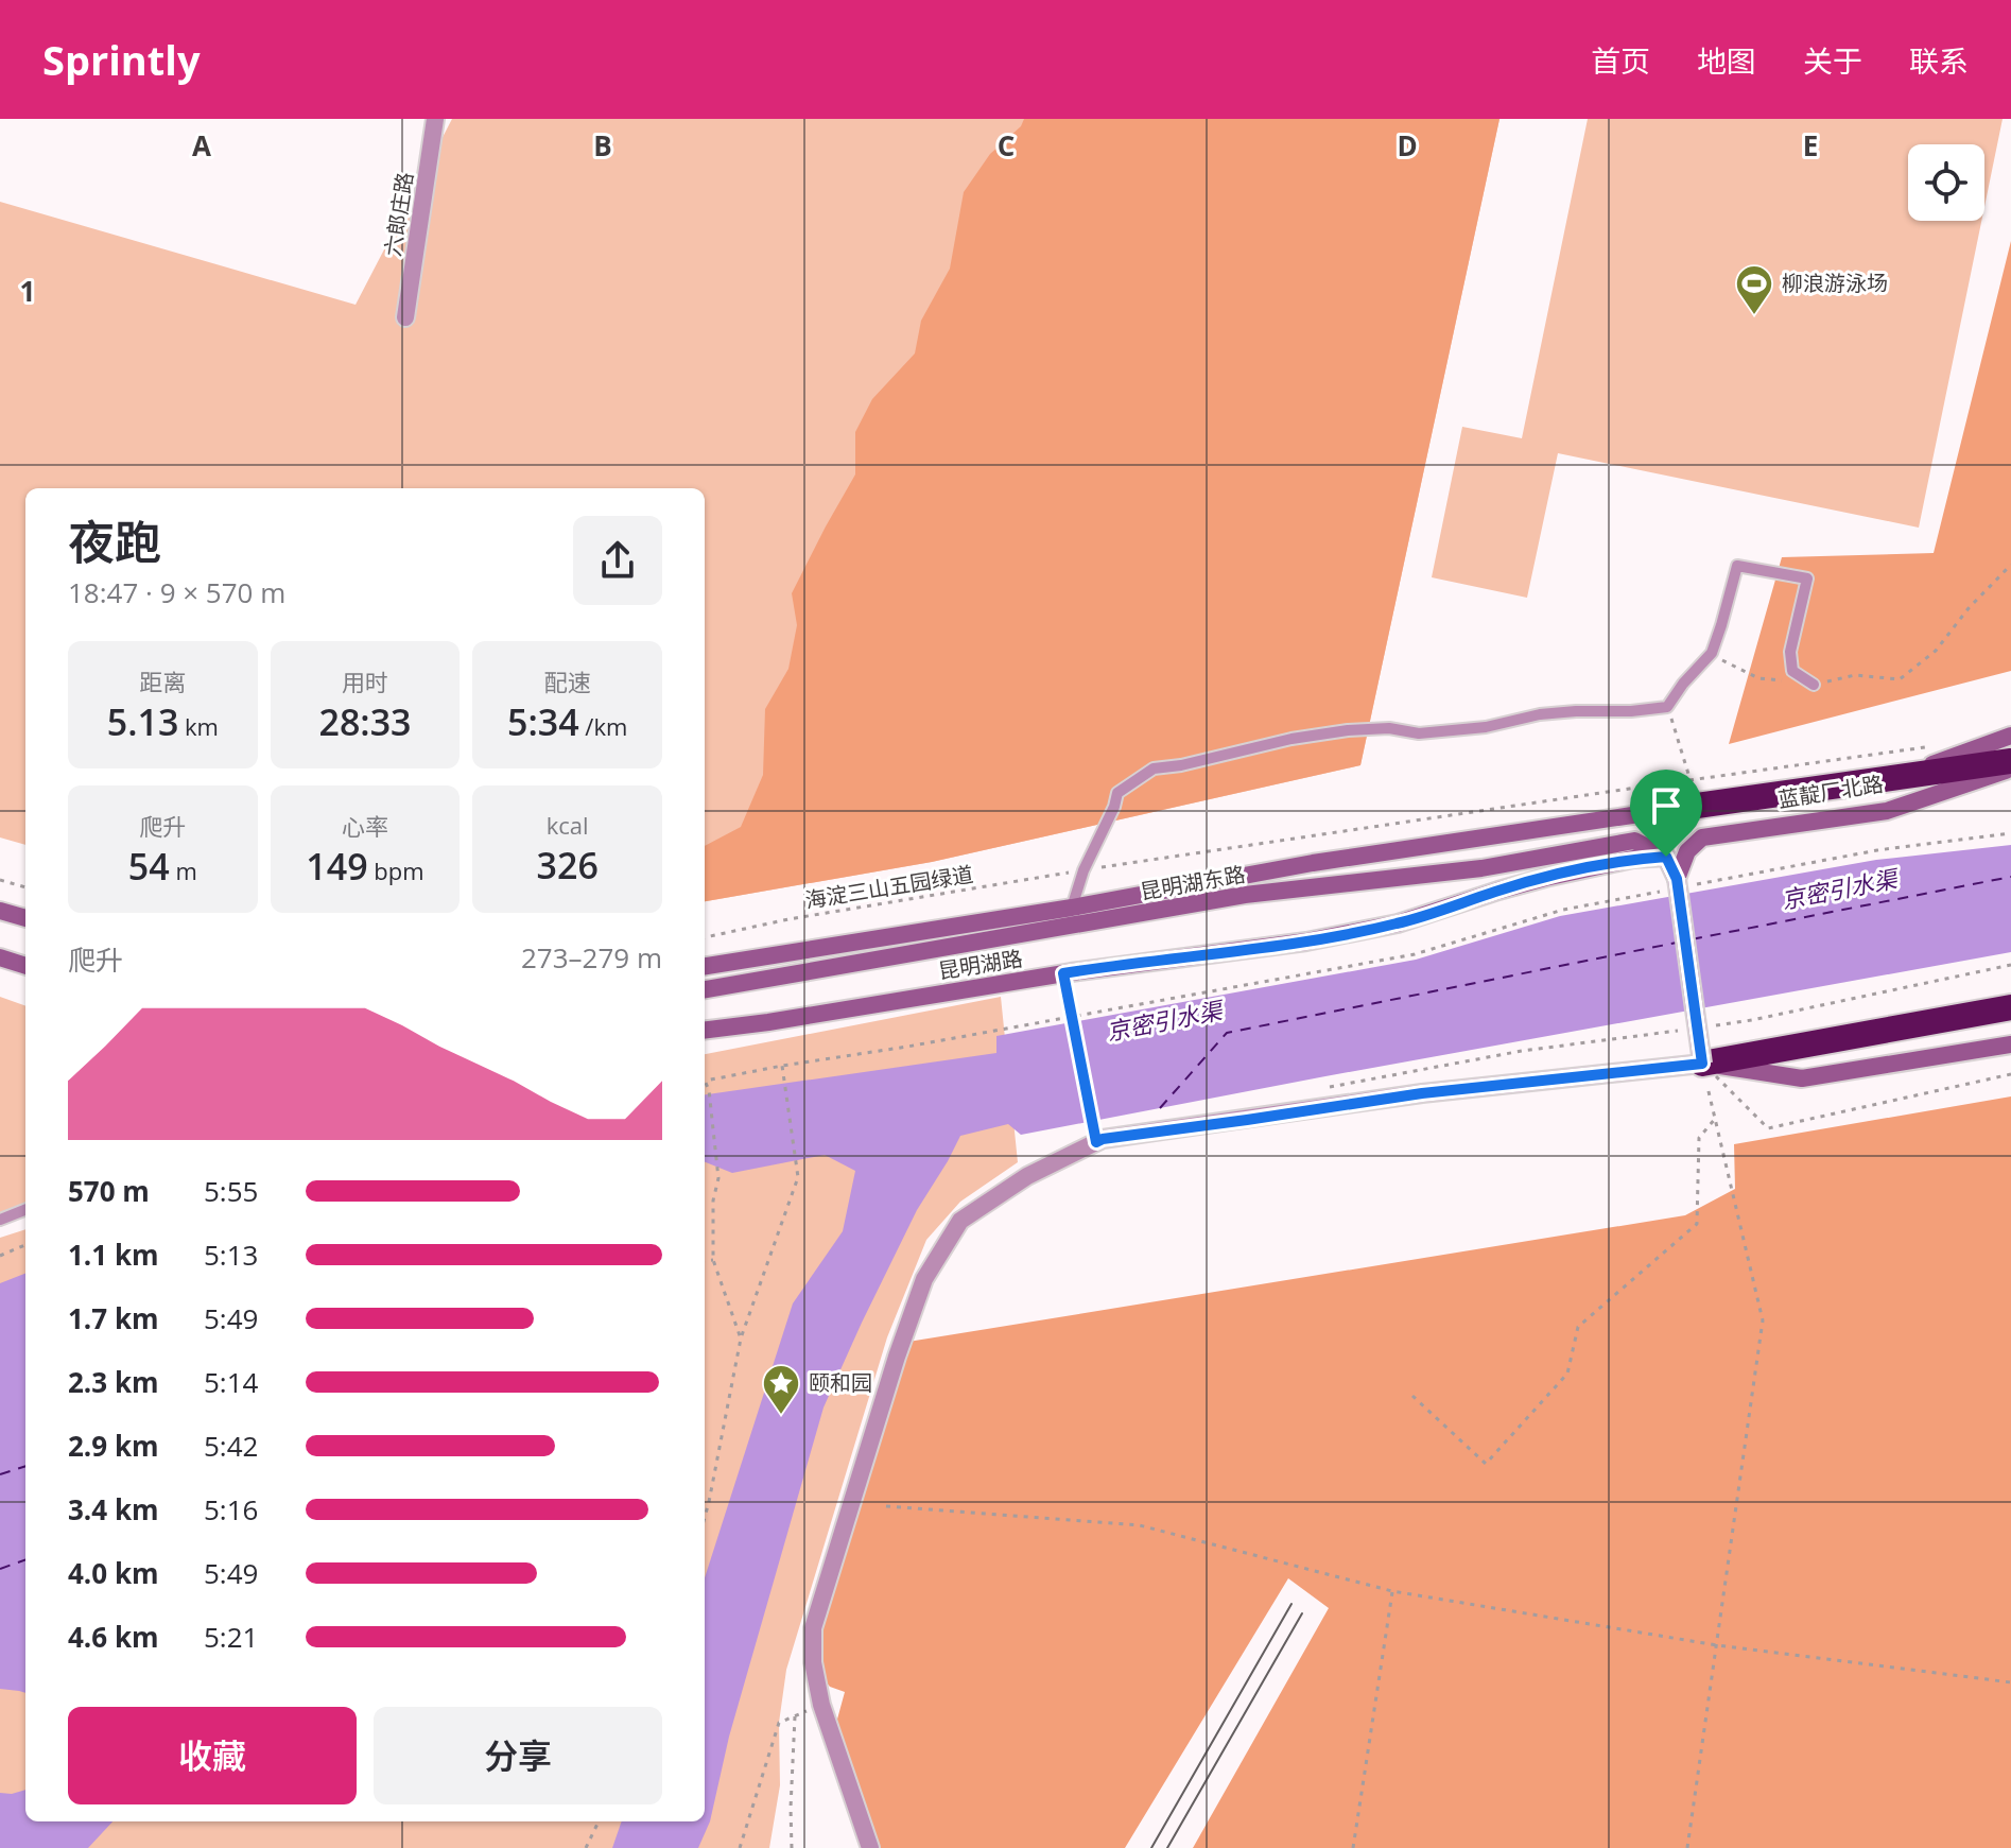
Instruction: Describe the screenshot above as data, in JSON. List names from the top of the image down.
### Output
{
  "streets": {
    "highway": ["蓝靛厂北路"],
    "main road": ["昆明湖东路", "昆明湖路"],
    "street": ["六郎庄路"],
    "path": ["海淀三山五园绿道"]
  },
  "crossings": [
    ["蓝靛厂北路", "昆明湖东路"],
    ["昆明湖东路", "昆明湖路"]
  ],
  "water": ["京密引水渠"],
  "places": {
    "sports": ["柳浪游泳场"],
    "place": ["颐和园"]
  },
  "page": {
    "header": "Sprintly",
    "nav": [
      "首页",
      "地图",
      "关于",
      "联系"
    ],
    "heading": ["夜跑", "18:47 · 9 × 570 m"],
    "stats": [
      ["距离", "5.13 km"],
      ["用时", "28:33"],
      ["配速", "5:34 /km"],
      ["爬升", "54 m"],
      ["心率", "149 bpm"],
      ["kcal", "326"]
    ],
    "chart": ["爬升", "273–279 m"],
    "list": [
      {
        "name": "570 m",
        "note": "5:55"
      },
      {
        "name": "1.1 km",
        "note": "5:13"
      },
      {
        "name": "1.7 km",
        "note": "5:49"
      },
      {
        "name": "2.3 km",
        "note": "5:14"
      },
      {
        "name": "2.9 km",
        "note": "5:42"
      },
      {
        "name": "3.4 km",
        "note": "5:16"
      },
      {
        "name": "4.0 km",
        "note": "5:49"
      },
      {
        "name": "4.6 km",
        "note": "5:21"
      }
    ],
    "buttons": ["收藏", "分享"]
  },
  "grid": {
    "columns": [
      "A",
      "B",
      "C",
      "D",
      "E"
    ],
    "rows": ["1"]
  }
}
